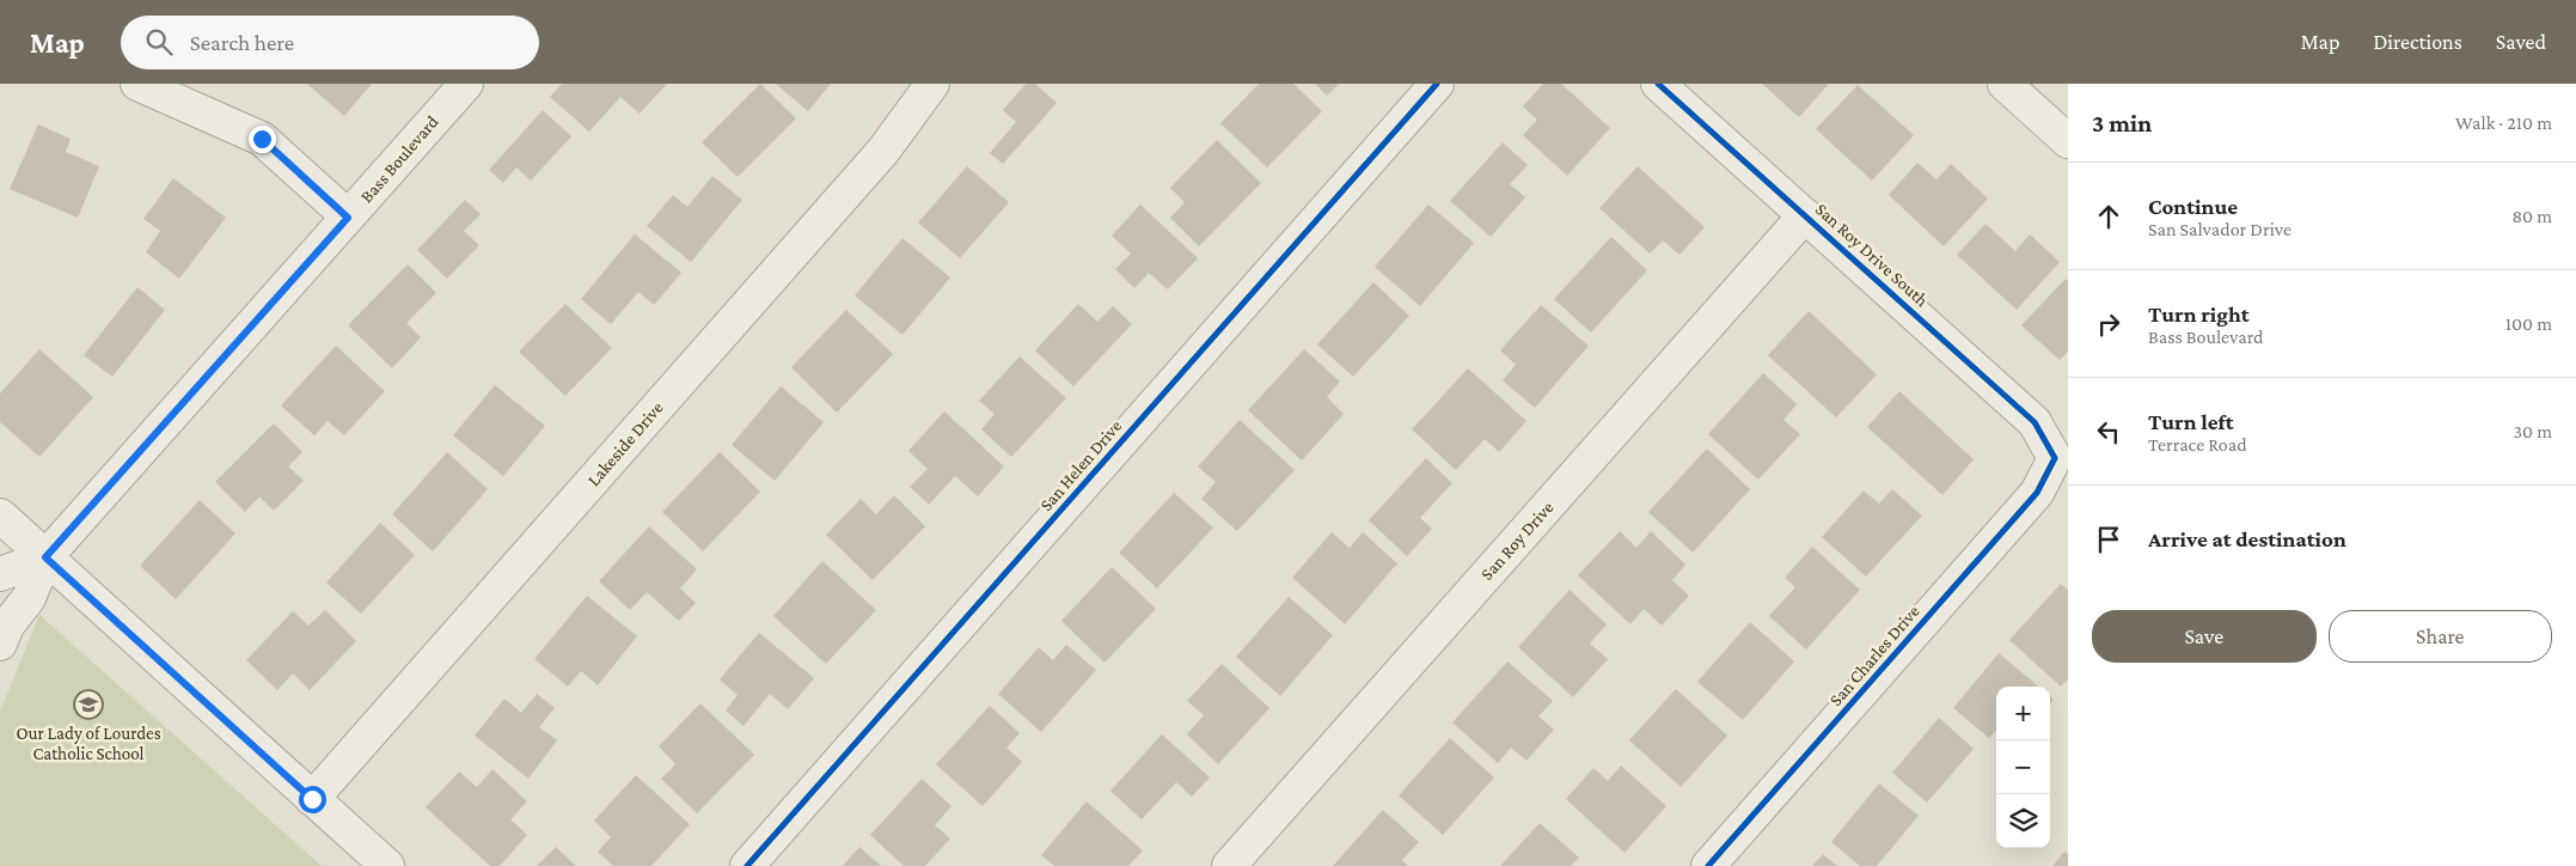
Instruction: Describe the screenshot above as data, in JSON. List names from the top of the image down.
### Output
{
  "streets": {
    "street": [
      "Bass Boulevard",
      "San Roy Drive South",
      "Lakeside Drive",
      "San Helen Drive",
      "San Roy Drive",
      "San Charles Drive"
    ]
  },
  "crossings": [
    ["San Roy Drive South", "San Roy Drive"],
    ["San Roy Drive South", "San Charles Drive"]
  ],
  "places": {
    "school or university": ["Our Lady of Lourdes Catholic School"]
  },
  "page": {
    "header": "Map",
    "search": "Search here",
    "nav": ["Map", "Directions", "Saved"],
    "heading": ["3 min", "Walk · 210 m"],
    "list": [
      ["Continue", "San Salvador Drive", "80 m"],
      ["Turn right", "Bass Boulevard", "100 m"],
      ["Turn left", "Terrace Road", "30 m"],
      "Arrive at destination"
    ],
    "buttons": ["Save", "Share"],
    "map_buttons": ["+", "−"]
  }
}
